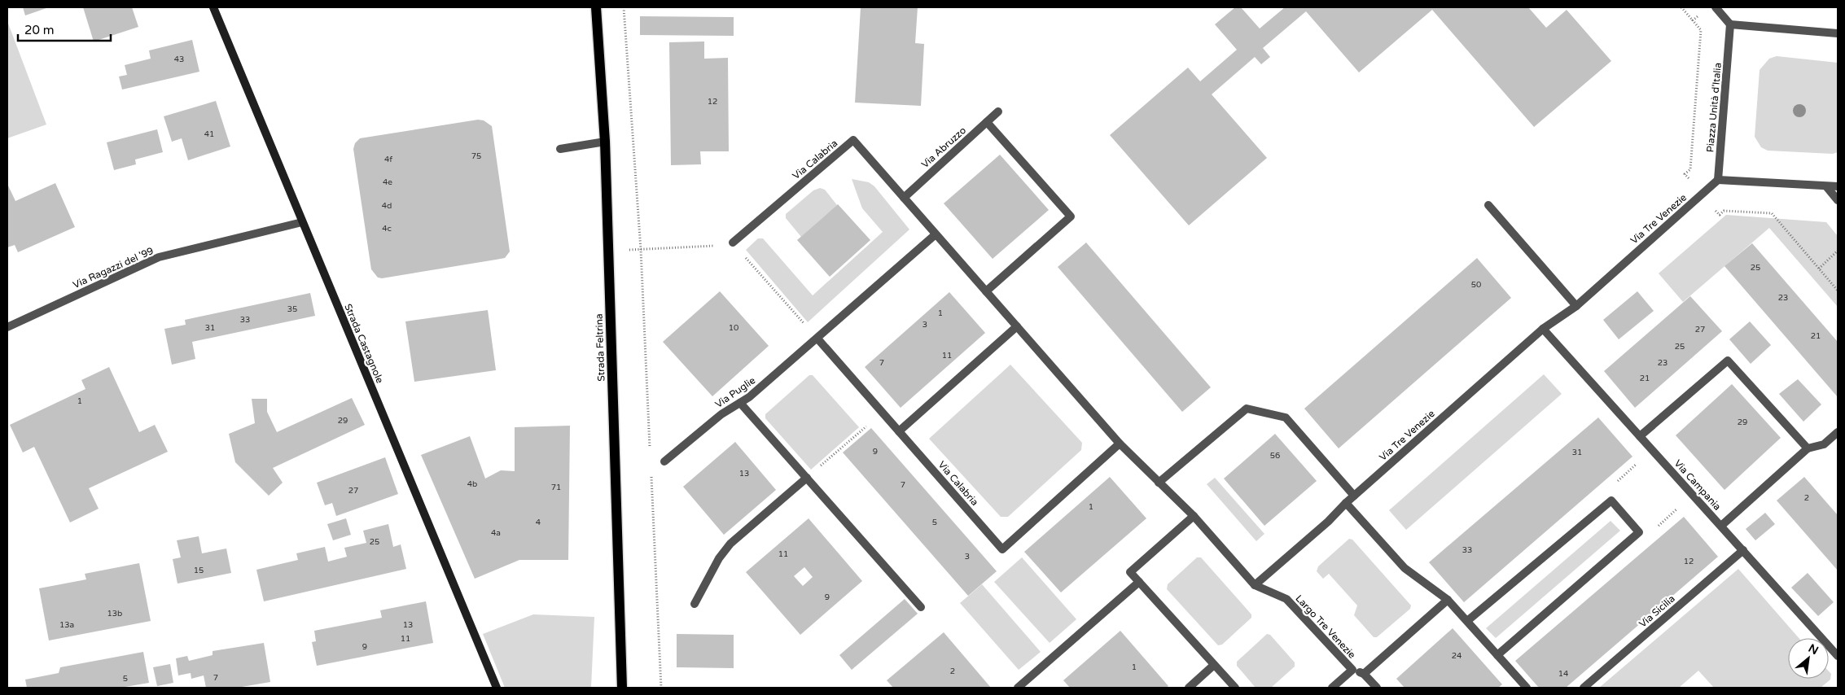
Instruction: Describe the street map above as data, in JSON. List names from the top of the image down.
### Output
{
  "streets": {
    "main road": ["Strada Castagnole", "Strada Feltrina"],
    "street": [
      "Piazza Unità d'Italia",
      "Via Abruzzo",
      "Via Calabria",
      "Via Tre Venezie",
      "Via Ragazzi del '99",
      "Via Puglie",
      "Via Campania",
      "Via Sicilia",
      "Largo Tre Venezie"
    ]
  },
  "crossings": [
    ["Piazza Unità d'Italia", "Via Tre Venezie"],
    ["Via Abruzzo", "Via Calabria"],
    ["Via Calabria", "Via Puglie"],
    ["Via Calabria", "Largo Tre Venezie"],
    ["Via Tre Venezie", "Via Campania"],
    ["Via Tre Venezie", "Largo Tre Venezie"],
    ["Via Ragazzi del '99", "Strada Castagnole"],
    ["Via Campania", "Via Sicilia"]
  ],
  "house_numbers": [
    "43",
    "12",
    "41",
    "75",
    "4f",
    "4e",
    "4d",
    "4c",
    "25",
    "50",
    "23",
    "35",
    "1",
    "33",
    "3",
    "31",
    "10",
    "27",
    "21",
    "25",
    "11",
    "7",
    "23",
    "21",
    "1",
    "29",
    "29",
    "9",
    "31",
    "56",
    "13",
    "4b",
    "7",
    "71",
    "27",
    "2",
    "1",
    "4",
    "5",
    "4a",
    "25",
    "33",
    "11",
    "3",
    "12",
    "15",
    "9",
    "13b",
    "13a",
    "13",
    "11",
    "9",
    "24",
    "1",
    "2",
    "14",
    "7",
    "5"
  ],
  "scale_bar": "20 m",
  "north": "top right"
}
